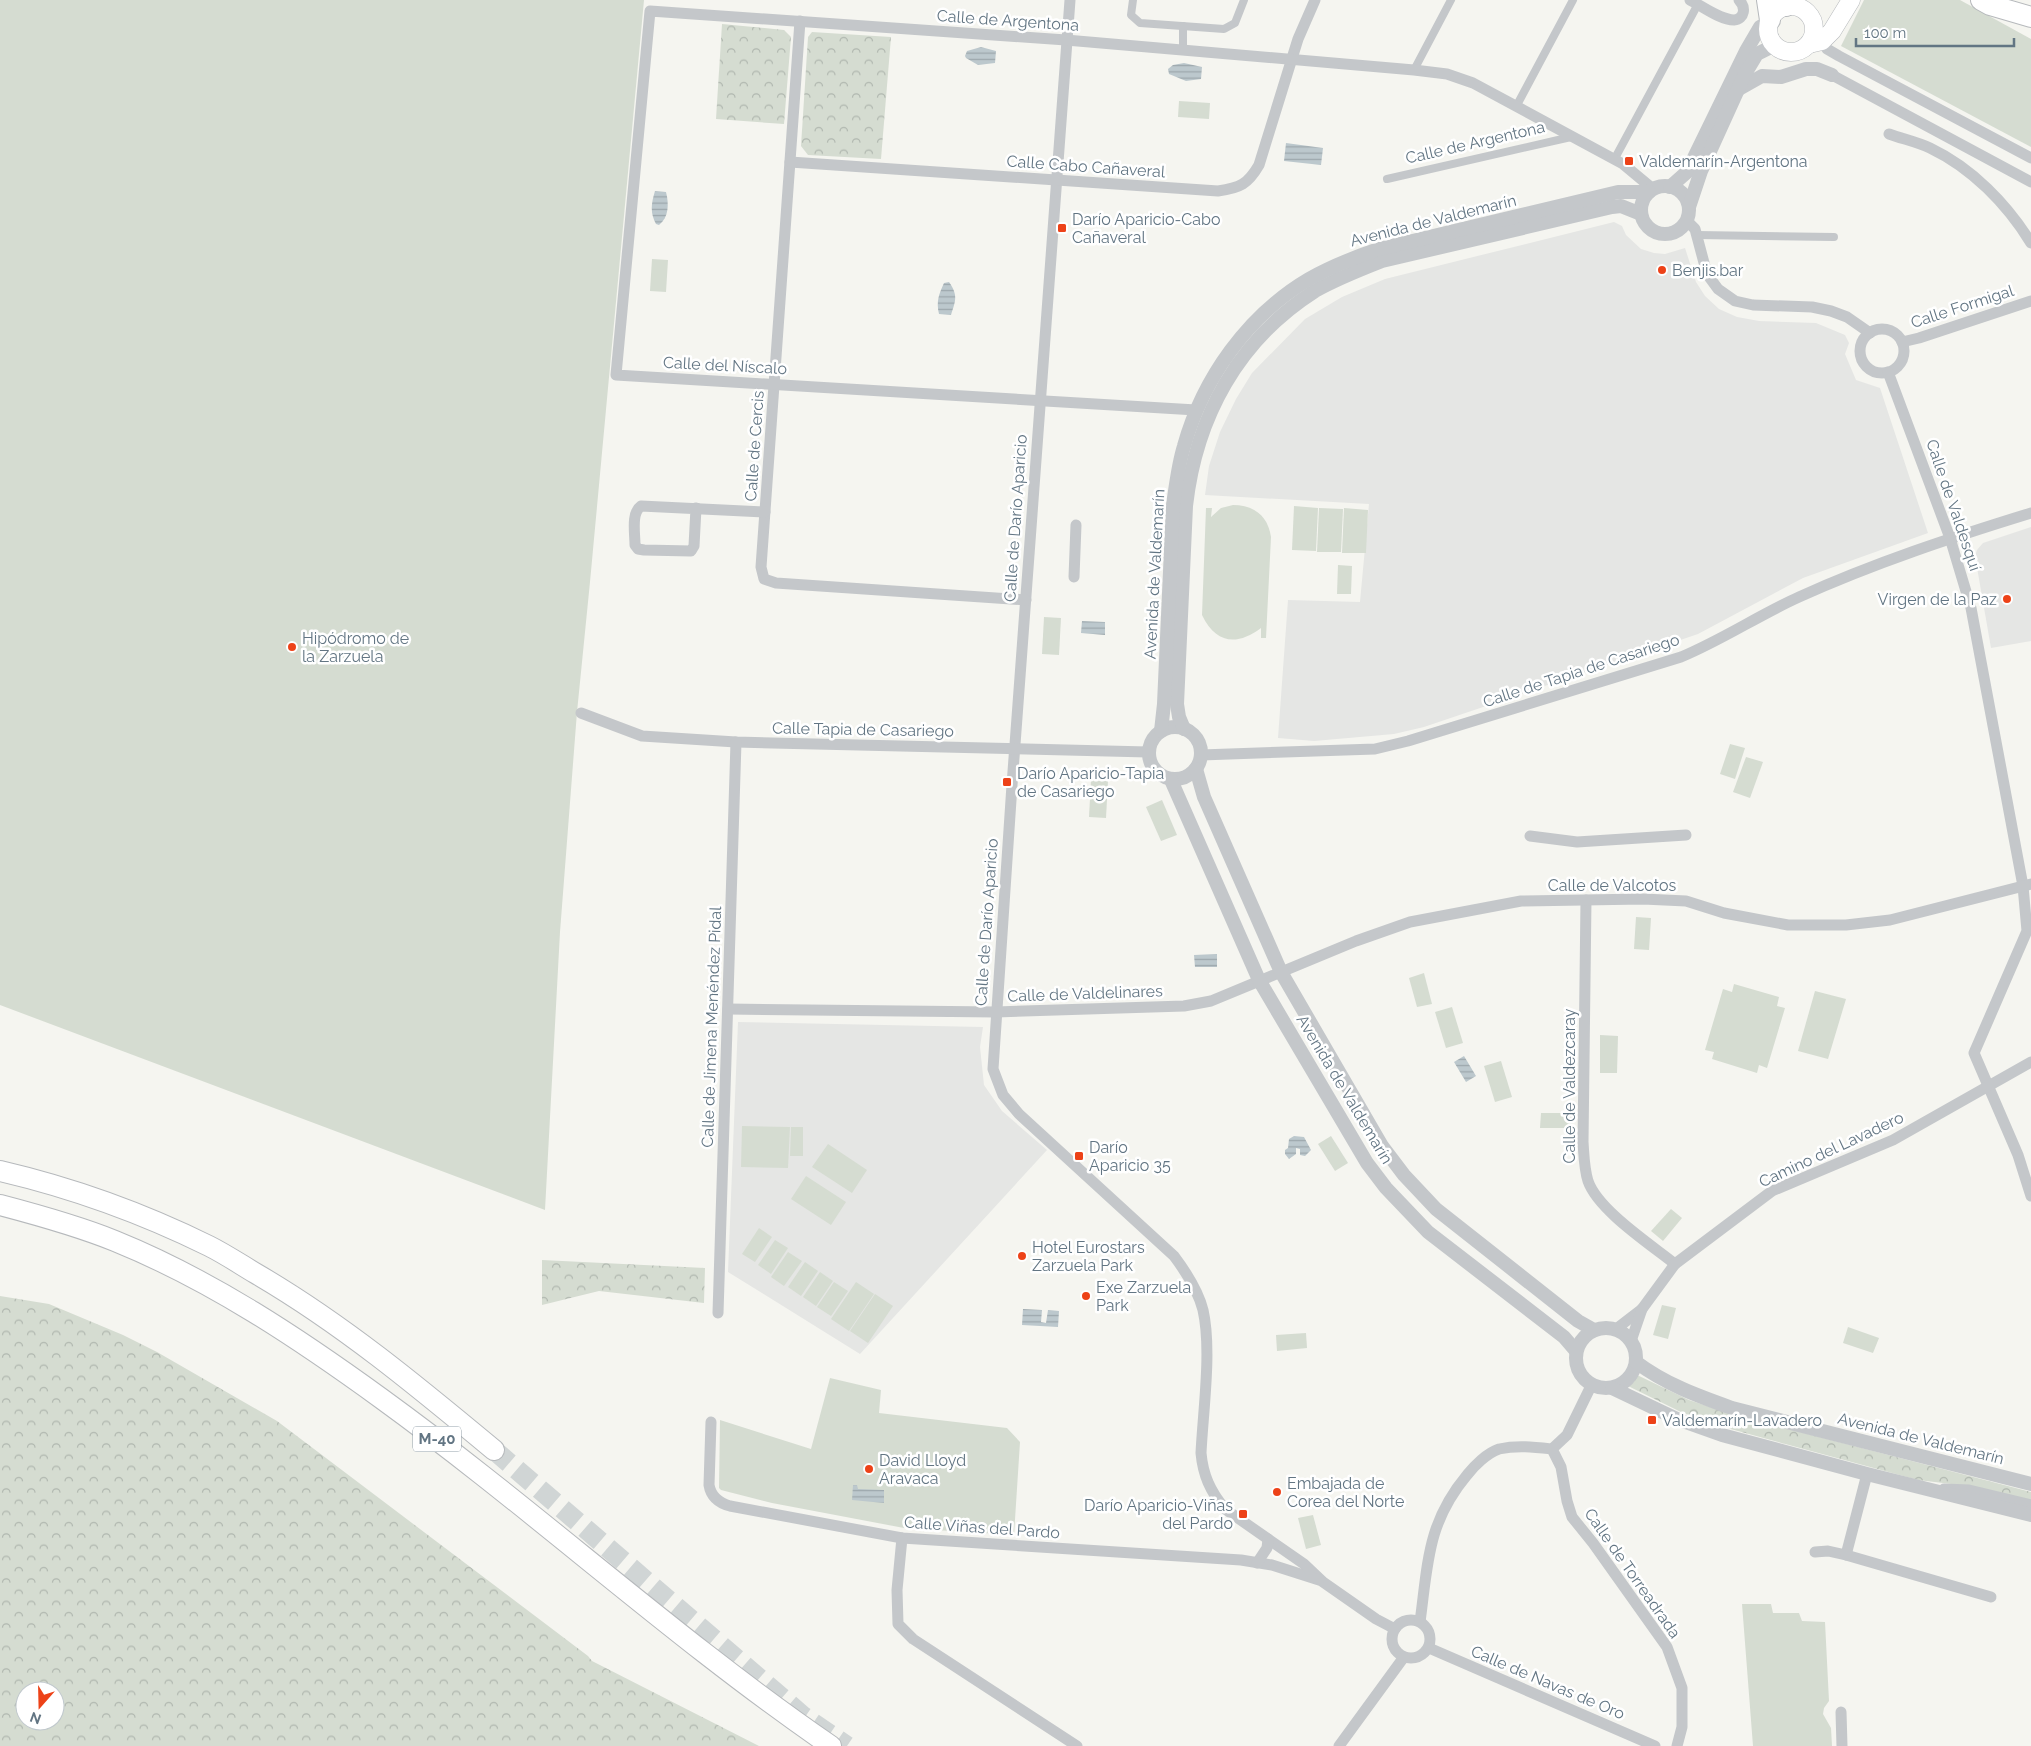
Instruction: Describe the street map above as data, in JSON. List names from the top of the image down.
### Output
{
  "streets": {
    "highway": ["M-40"],
    "street": [
      "Calle de Argentona",
      "Calle Cabo Cañaveral",
      "Avenida de Valdemarín",
      "Calle Formigal",
      "Calle del Níscalo",
      "Calle de Cercis",
      "Calle de Valdesquí",
      "Calle de Darío Aparicio",
      "Calle de Tapia de Casariego",
      "Calle Tapia de Casariego",
      "Calle de Valcotos",
      "Calle de Valdelinares",
      "Calle de Jimena Menéndez Pidal",
      "Calle de Valdezcaray",
      "Camino del Lavadero",
      "Calle Viñas del Pardo",
      "Calle de Torreadrada",
      "Calle de Navas de Oro"
    ]
  },
  "crossings": [
    ["Calle de Argentona", "Calle Cabo Cañaveral"],
    ["Calle de Argentona", "Avenida de Valdemarín"],
    ["Calle de Argentona", "Calle del Níscalo"],
    ["Calle de Argentona", "Calle de Cercis"],
    ["Calle de Argentona", "Calle de Darío Aparicio"],
    ["Calle Cabo Cañaveral", "Calle de Cercis"],
    ["Calle Cabo Cañaveral", "Calle de Darío Aparicio"],
    ["Avenida de Valdemarín", "Calle del Níscalo"],
    ["Avenida de Valdemarín", "Calle de Tapia de Casariego"],
    ["Avenida de Valdemarín", "Calle Tapia de Casariego"],
    ["Avenida de Valdemarín", "Calle de Valcotos"],
    ["Avenida de Valdemarín", "Calle de Valdelinares"],
    ["Avenida de Valdemarín", "Camino del Lavadero"],
    ["Calle Formigal", "Calle de Valdesquí"],
    ["Calle del Níscalo", "Calle de Cercis"],
    ["Calle del Níscalo", "Calle de Darío Aparicio"],
    ["Calle de Cercis", "Calle de Darío Aparicio"],
    ["Calle de Valdesquí", "Calle de Tapia de Casariego"],
    ["Calle de Valdesquí", "Calle de Valcotos"],
    ["Calle de Valdesquí", "Camino del Lavadero"],
    ["Calle de Darío Aparicio", "Calle Tapia de Casariego"],
    ["Calle de Darío Aparicio", "Calle de Valdelinares"],
    ["Calle de Darío Aparicio", "Calle Viñas del Pardo"],
    ["Calle de Darío Aparicio", "Calle de Navas de Oro"],
    ["Calle de Tapia de Casariego", "Calle Tapia de Casariego"],
    ["Calle Tapia de Casariego", "Calle de Jimena Menéndez Pidal"],
    ["Calle de Valcotos", "Calle de Valdelinares"],
    ["Calle de Valcotos", "Calle de Valdezcaray"],
    ["Calle de Valdelinares", "Calle de Jimena Menéndez Pidal"],
    ["Calle de Valdezcaray", "Camino del Lavadero"]
  ],
  "places": {
    "transit": [
      "Valdemarín-Argentona",
      "Darío Aparicio-Cabo Cañaveral",
      "Darío Aparicio-Tapia de Casariego",
      "Darío Aparicio 35",
      "Valdemarín-Lavadero",
      "Darío Aparicio-Viñas del Pardo"
    ],
    "other": [
      "Benjis.bar",
      "Virgen de la Paz",
      "Hipódromo de la Zarzuela",
      "Hotel Eurostars Zarzuela Park",
      "Exe Zarzuela Park",
      "David Lloyd Aravaca",
      "Embajada de Corea del Norte"
    ]
  },
  "scale_bar": "100 m",
  "north": "bottom"
}
